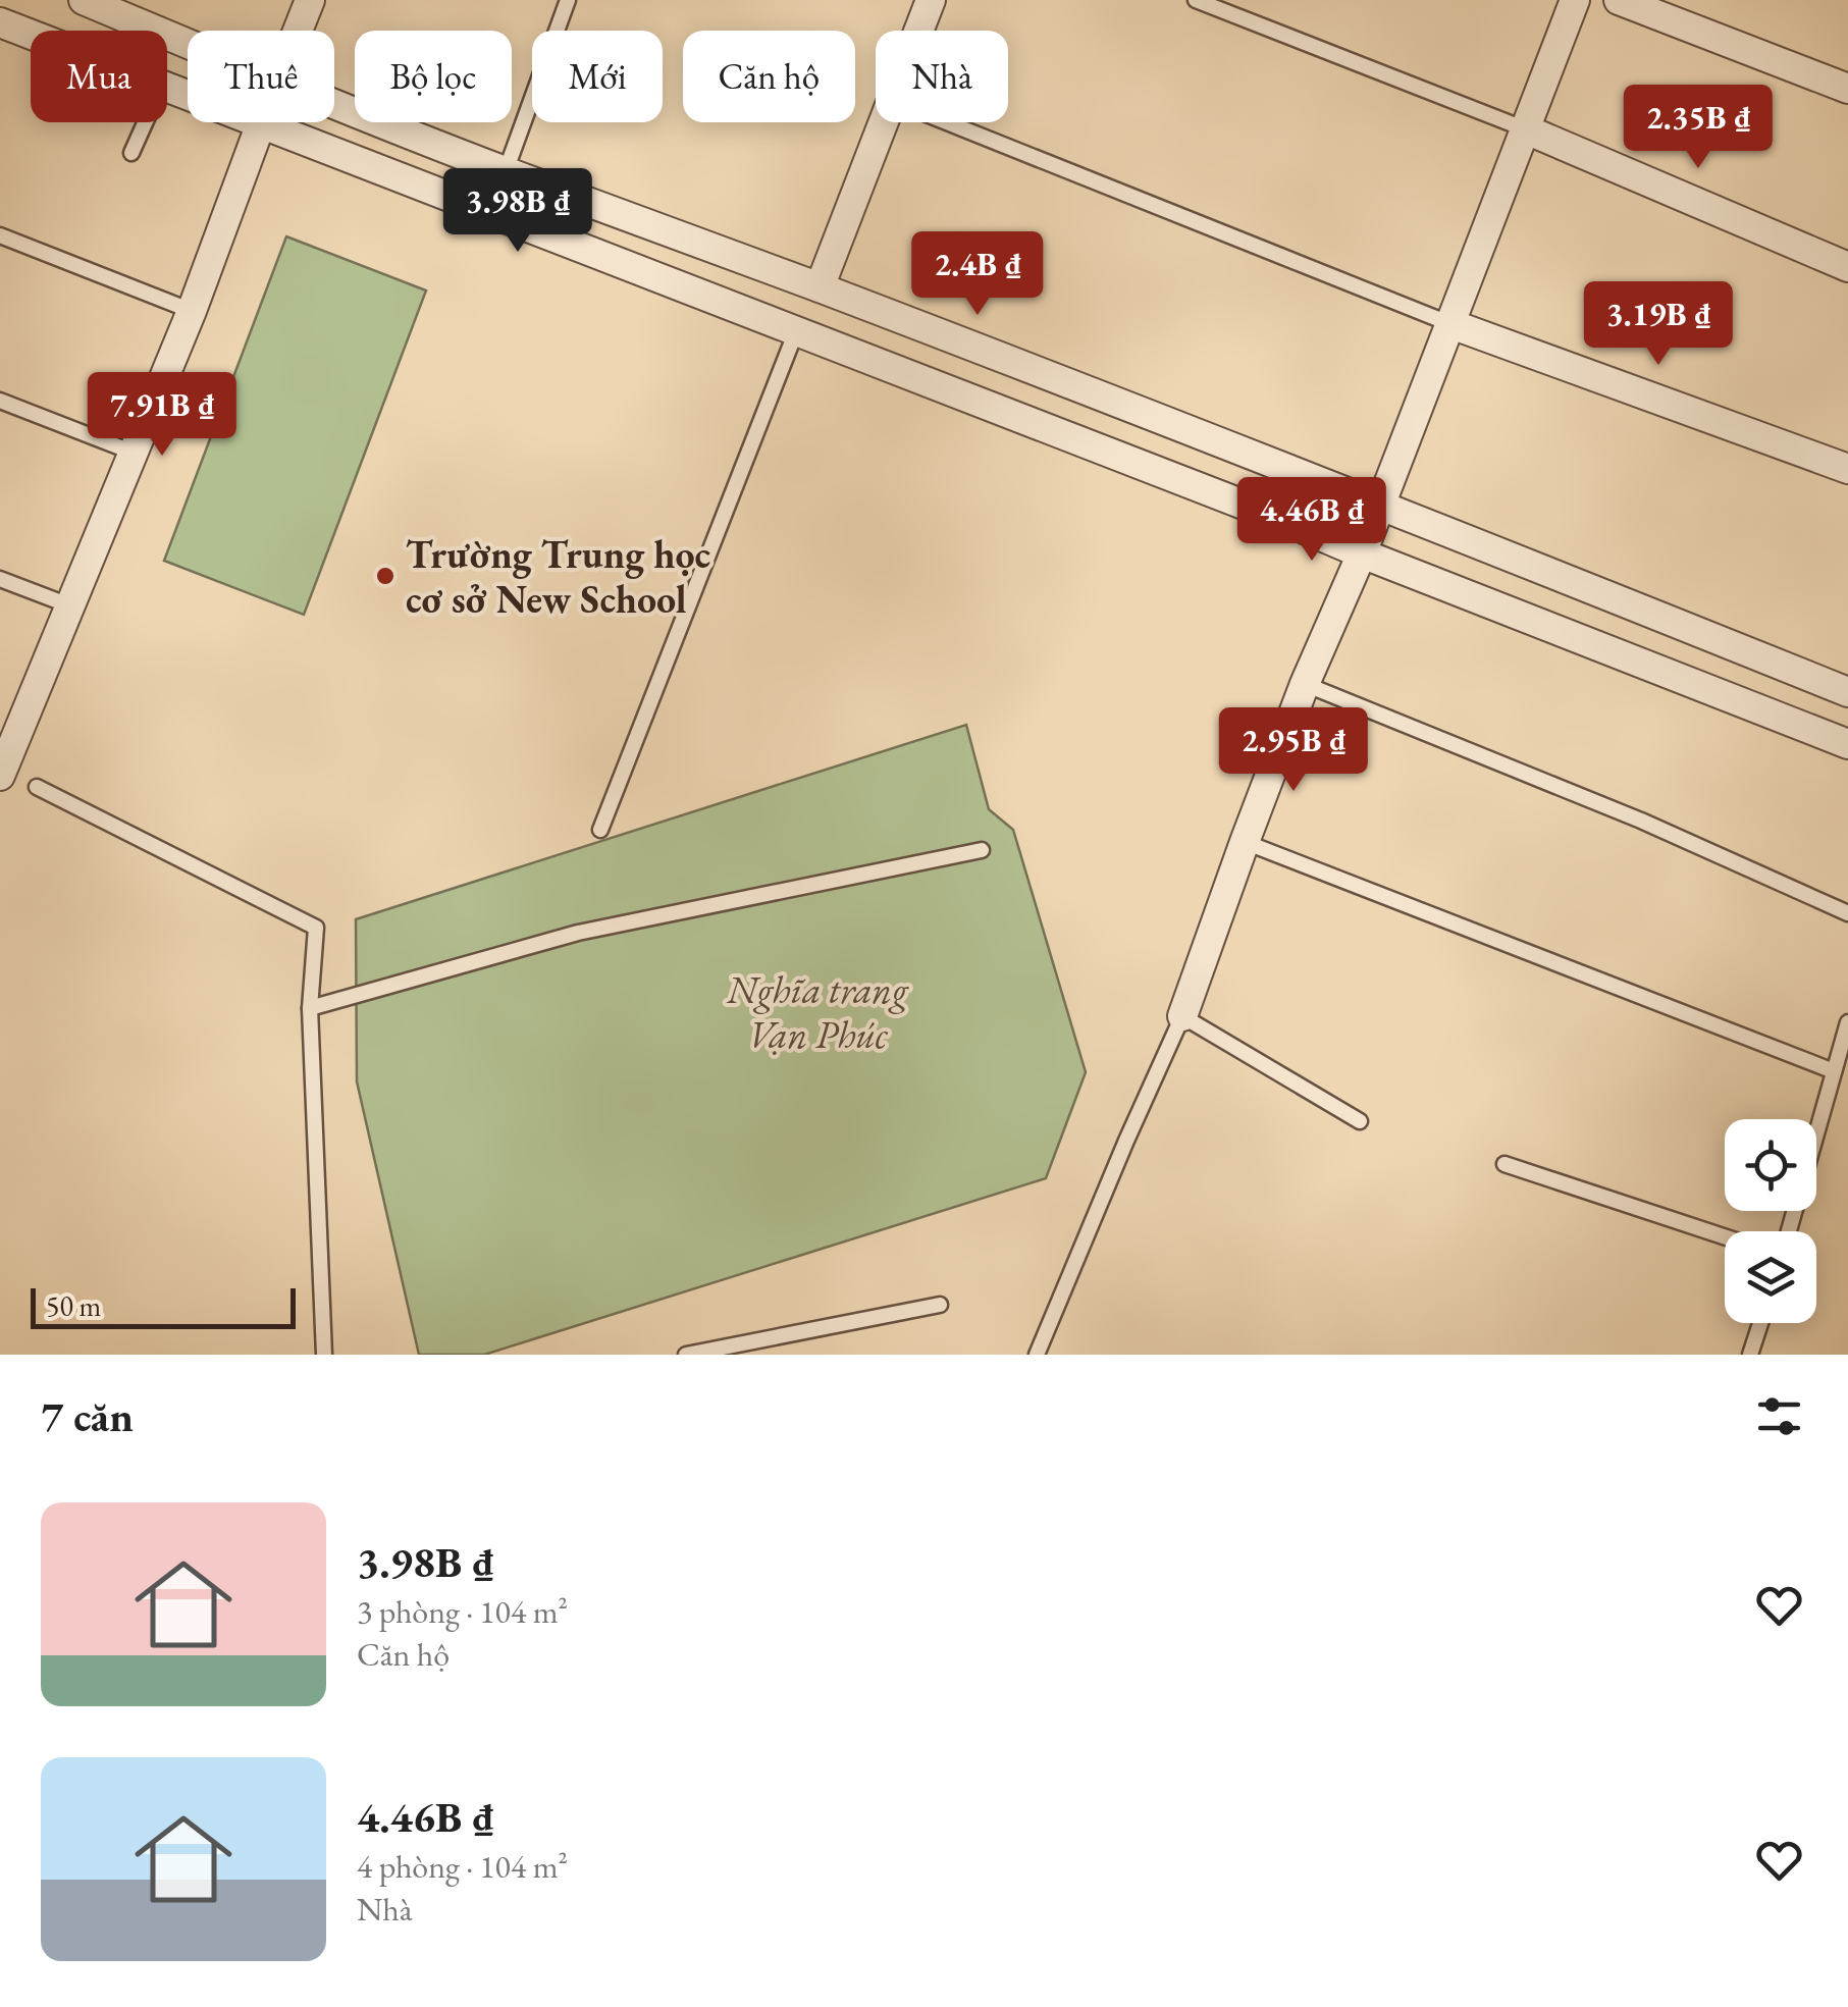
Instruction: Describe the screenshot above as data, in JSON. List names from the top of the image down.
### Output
{
  "parks": ["Nghĩa trang Vạn Phúc"],
  "places": ["Trường Trung học cơ sở New School"],
  "scale_bar": "50 m",
  "page": {
    "chip": [
      "Mua",
      "Thuê",
      "Bộ lọc",
      "Mới",
      "Căn hộ",
      "Nhà"
    ],
    "price": [
      "2.35B ₫",
      "3.98B ₫",
      "2.4B ₫",
      "3.19B ₫",
      "7.91B ₫",
      "4.46B ₫",
      "2.95B ₫"
    ],
    "scale": "50 m",
    "heading": "7 căn",
    "list": [
      {
        "name": "3.98B ₫",
        "note": "3 phòng · 104 m² · Căn hộ"
      },
      {
        "name": "4.46B ₫",
        "note": "4 phòng · 104 m² · Nhà"
      }
    ]
  }
}
